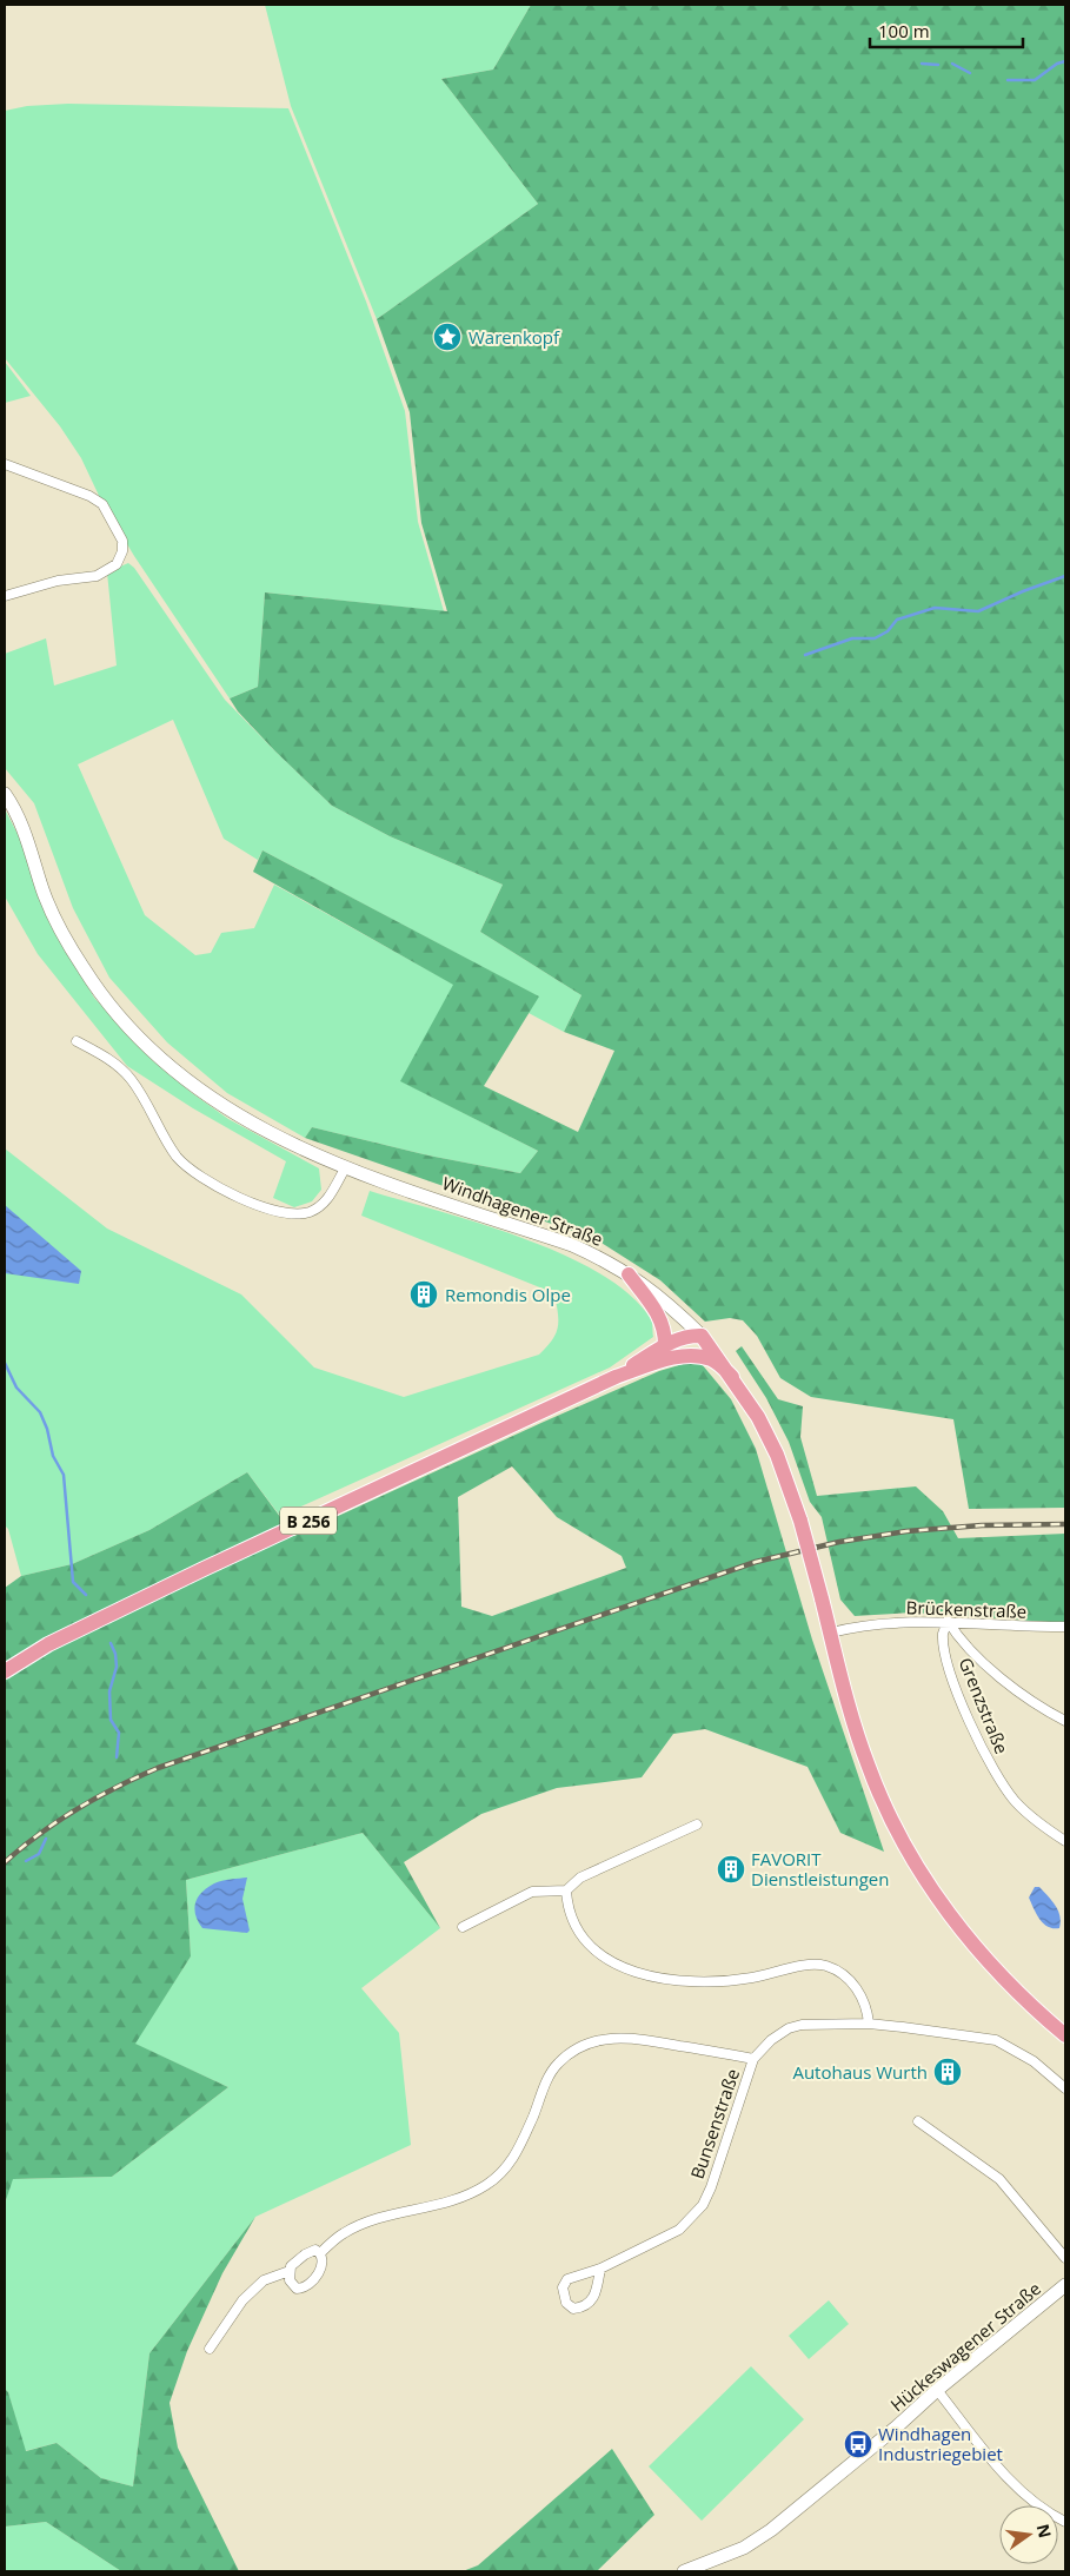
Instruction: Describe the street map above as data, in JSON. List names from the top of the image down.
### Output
{
  "streets": {
    "main road": ["Windhagener Straße", "B 256", "Hückeswagener Straße"],
    "street": ["Brückenstraße", "Grenzstraße", "Bunsenstraße"]
  },
  "crossings": [
    ["Windhagener Straße", "B 256"],
    ["B 256", "Brückenstraße"],
    ["Brückenstraße", "Grenzstraße"]
  ],
  "places": {
    "place": ["Warenkopf"],
    "building": ["Remondis Olpe", "FAVORIT Dienstleistungen", "Autohaus Wurth"],
    "bus stop": ["Windhagen Industriegebiet"]
  },
  "scale_bar": "100 m",
  "north": "right"
}
